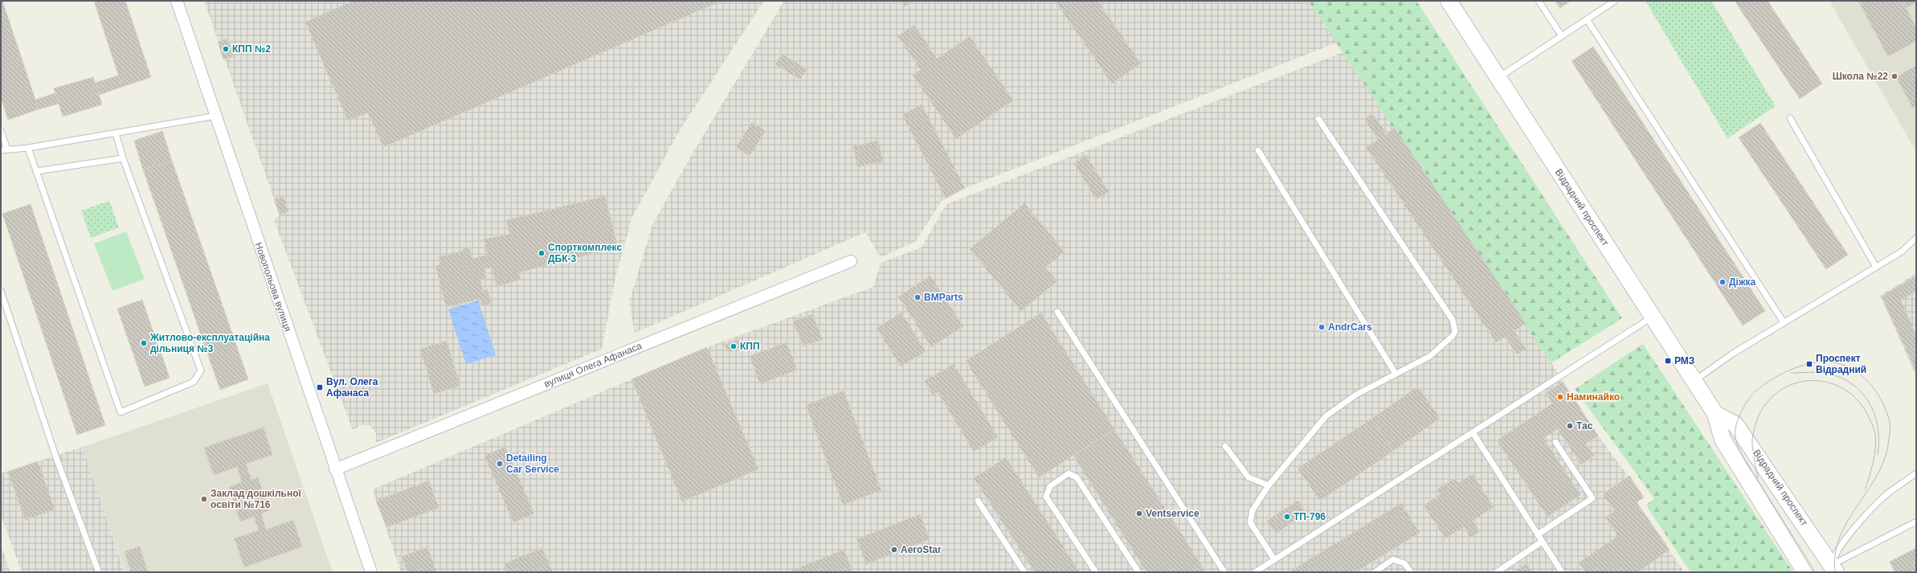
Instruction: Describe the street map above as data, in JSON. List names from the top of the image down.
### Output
{
  "streets": {
    "main road": ["Відрадний проспект"],
    "street": ["Новопольова вулиця", "вулиця Олега Афанаса"]
  },
  "crossings": [
    ["Новопольова вулиця", "вулиця Олега Афанаса"]
  ],
  "places": {
    "other": [
      "КПП №2",
      "Школа №22",
      "Спорткомплекс ДБК-3",
      "Діжка",
      "BMParts",
      "AndrCars",
      "Житлово-експлуатаційна дільниця №3",
      "КПП",
      "Наминайко",
      "Тас",
      "Detailing Car Service",
      "Заклад дошкільної освіти №716",
      "Ventservice",
      "ТП-796",
      "AeroStar"
    ],
    "transit": ["РМЗ", "Проспект Відрадний", "Вул. Олега Афанаса"]
  }
}
